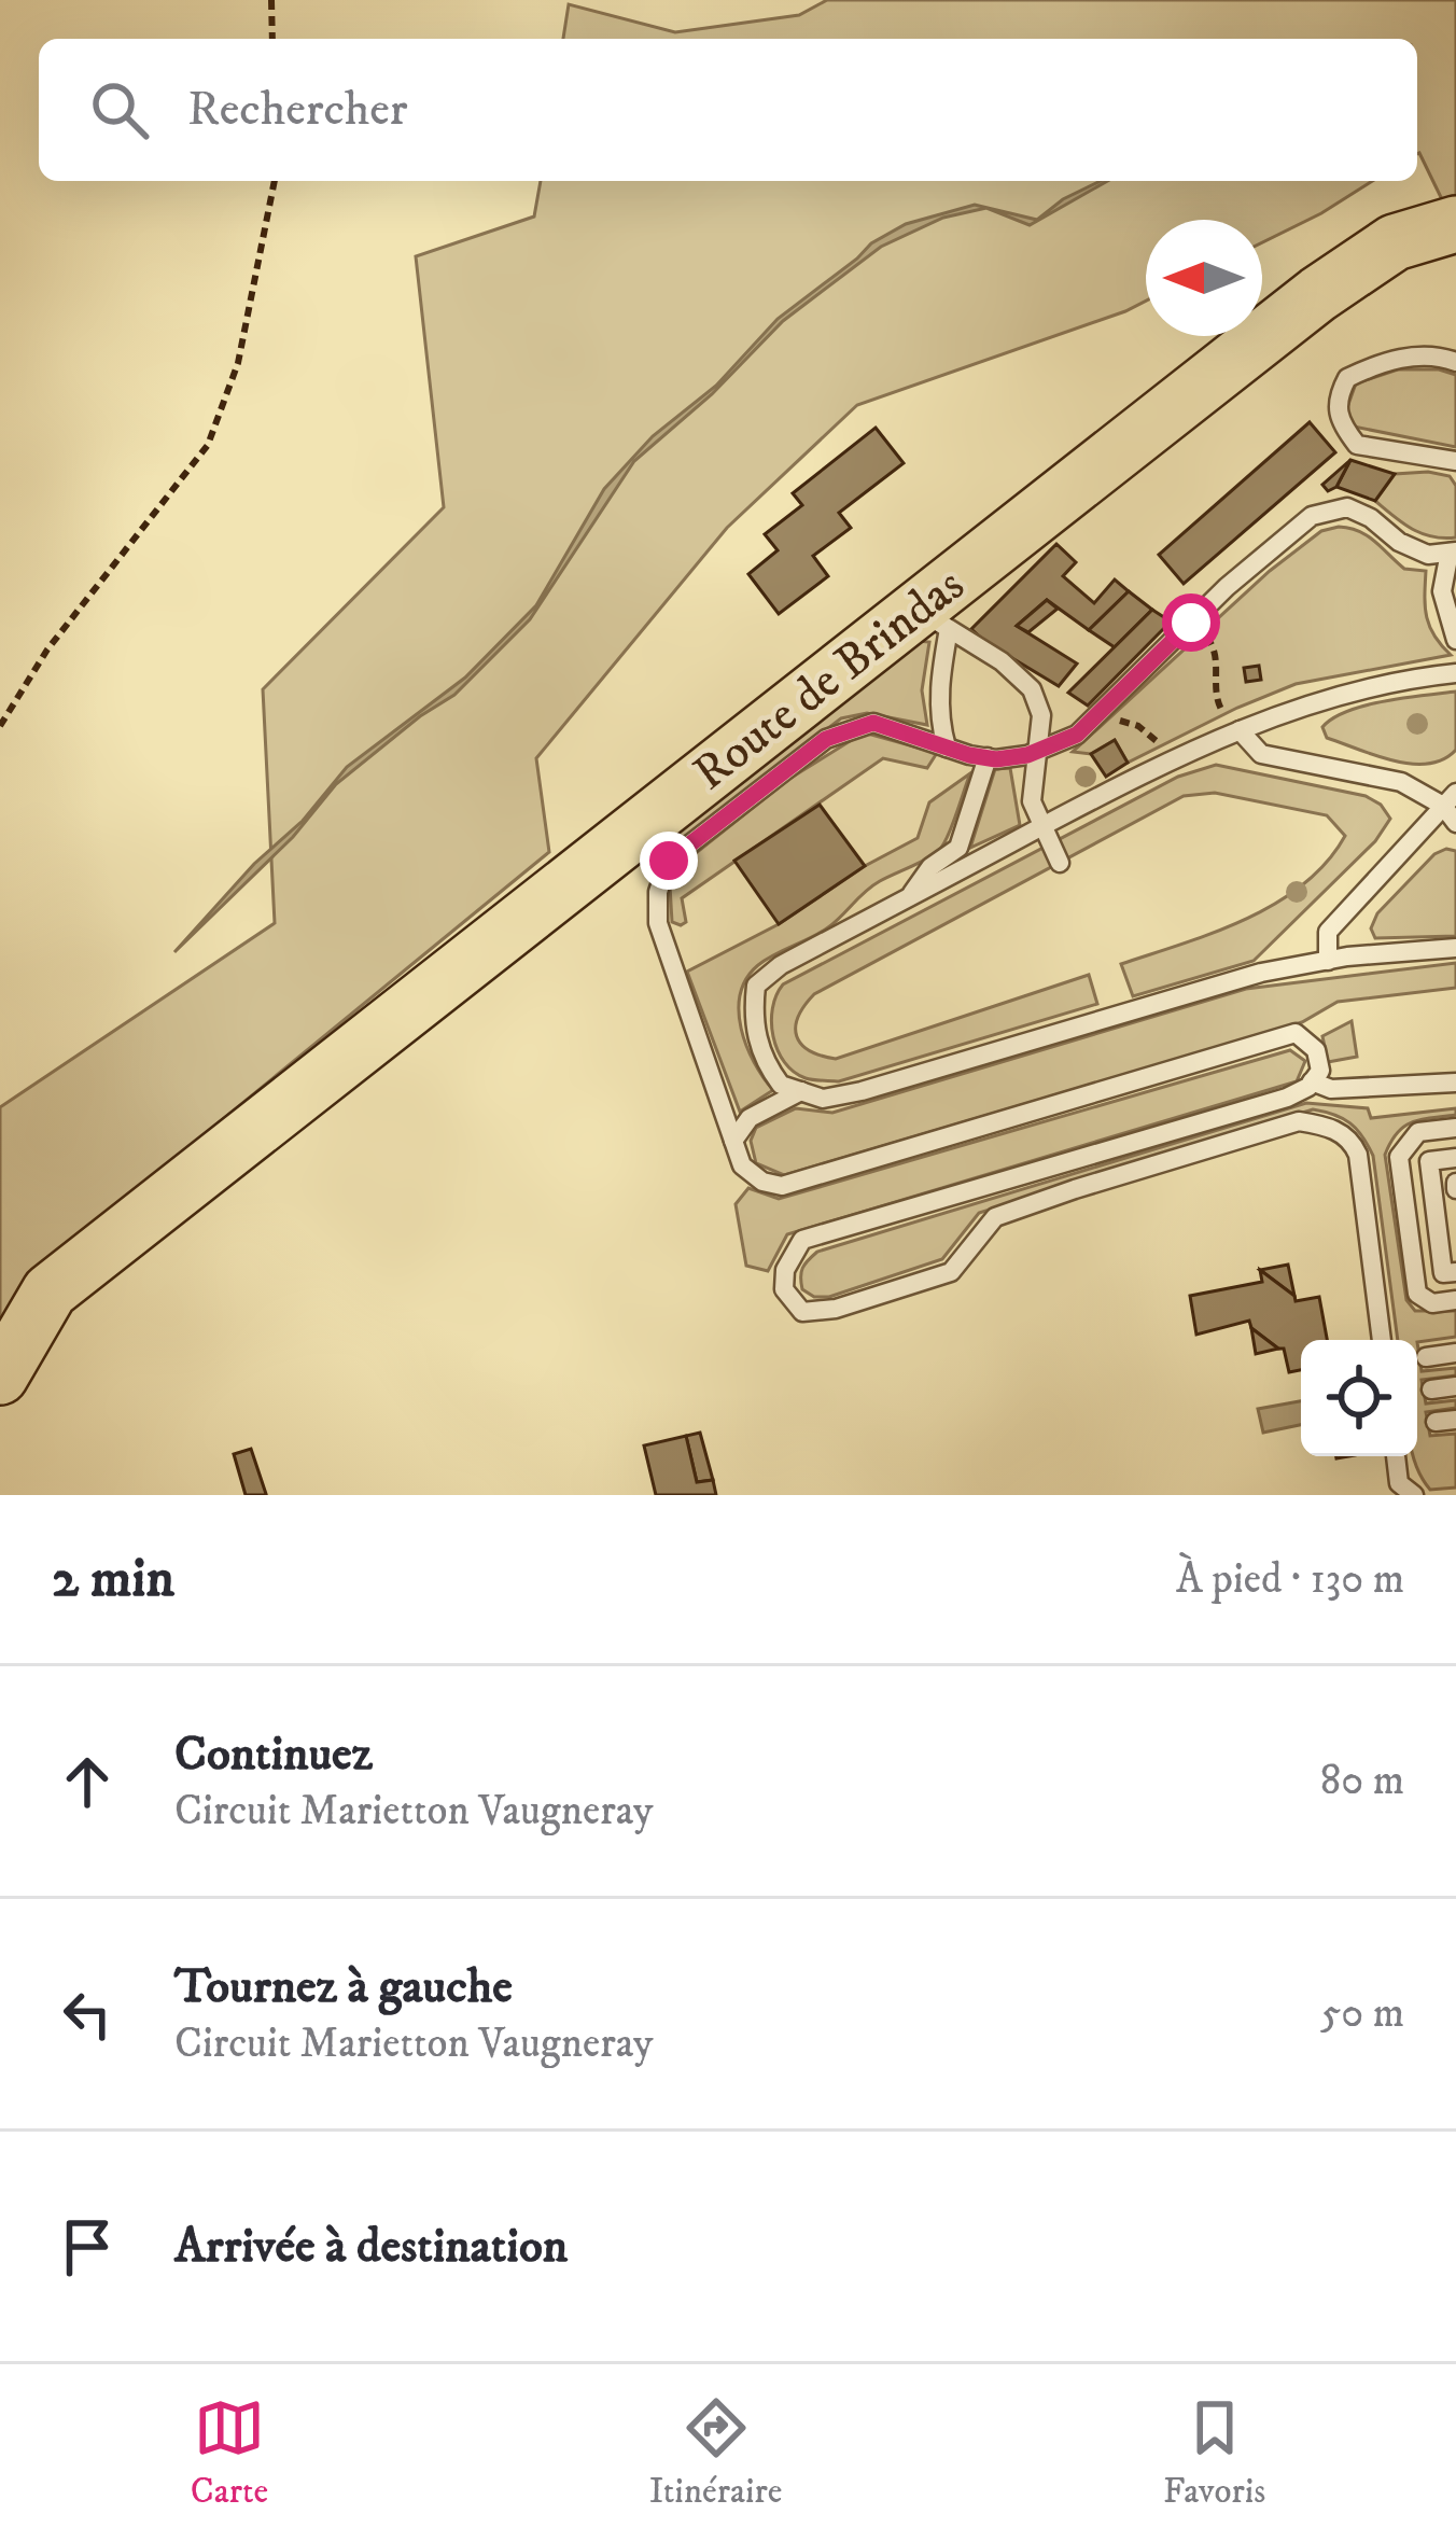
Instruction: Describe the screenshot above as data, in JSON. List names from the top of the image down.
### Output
{
  "streets": {
    "main road": ["Route de Brindas"]
  },
  "north": "left",
  "page": {
    "search": "Rechercher",
    "heading": ["2 min", "À pied · 130 m"],
    "list": [
      ["Continuez", "Circuit Marietton Vaugneray", "80 m"],
      ["Tournez à gauche", "Circuit Marietton Vaugneray", "50 m"],
      "Arrivée à destination"
    ],
    "nav": ["Carte", "Itinéraire", "Favoris"]
  }
}
